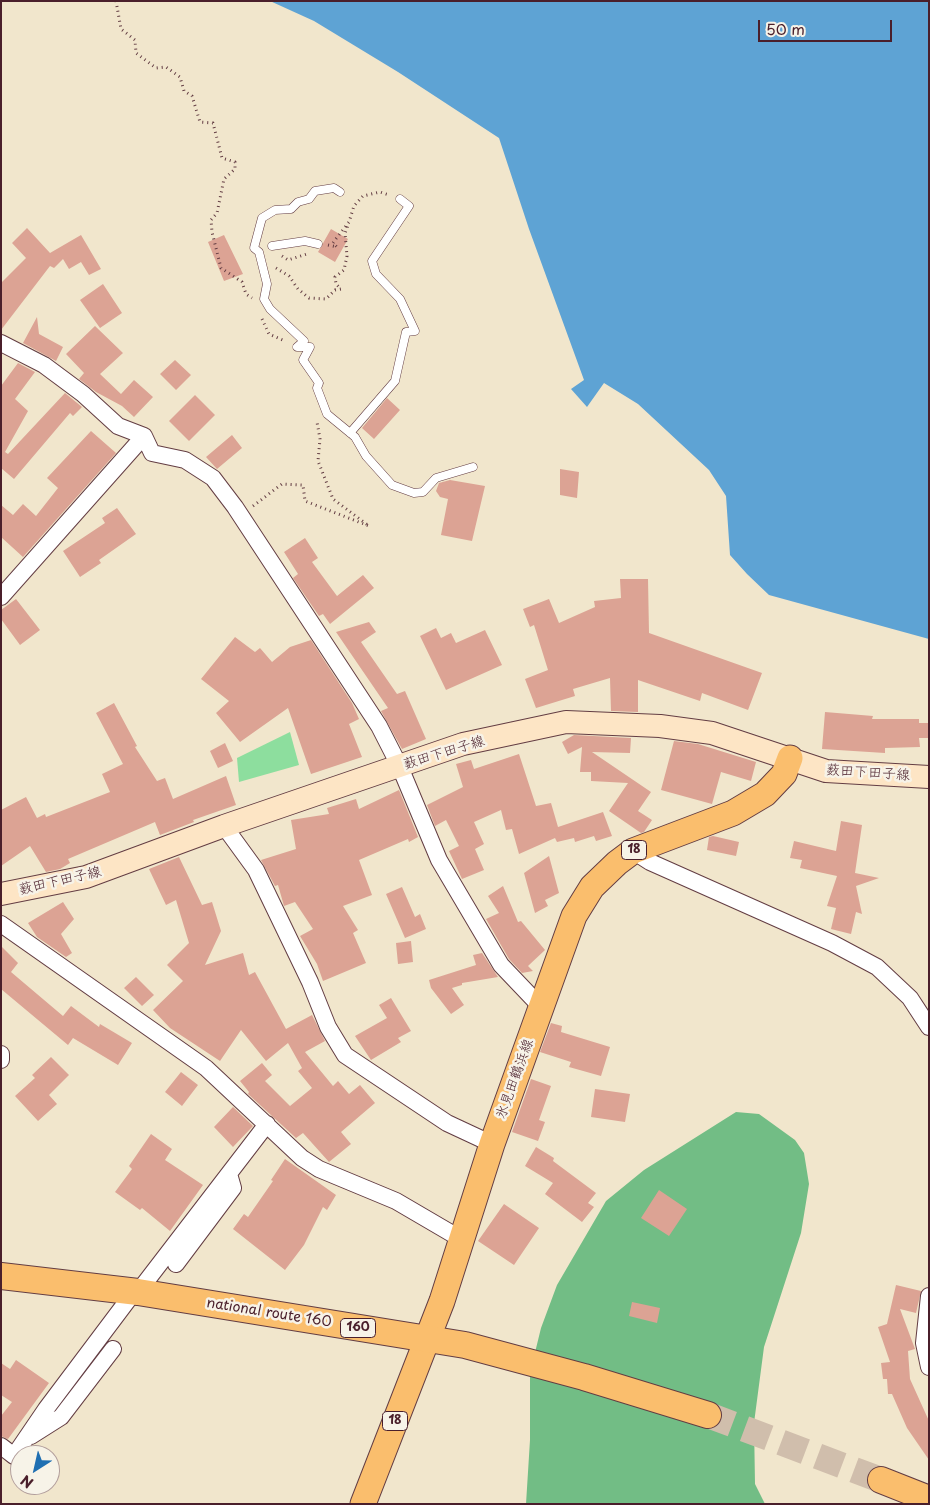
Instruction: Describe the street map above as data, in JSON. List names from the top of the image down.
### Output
{
  "streets": {
    "highway": ["national route 160", "160"],
    "main road": ["薮田下田子線", "18", "氷見田鶴浜線"]
  },
  "crossings": [
    ["薮田下田子線", "氷見田鶴浜線"],
    ["氷見田鶴浜線", "national route 160"]
  ],
  "scale_bar": "50 m",
  "north": "bottom left"
}
